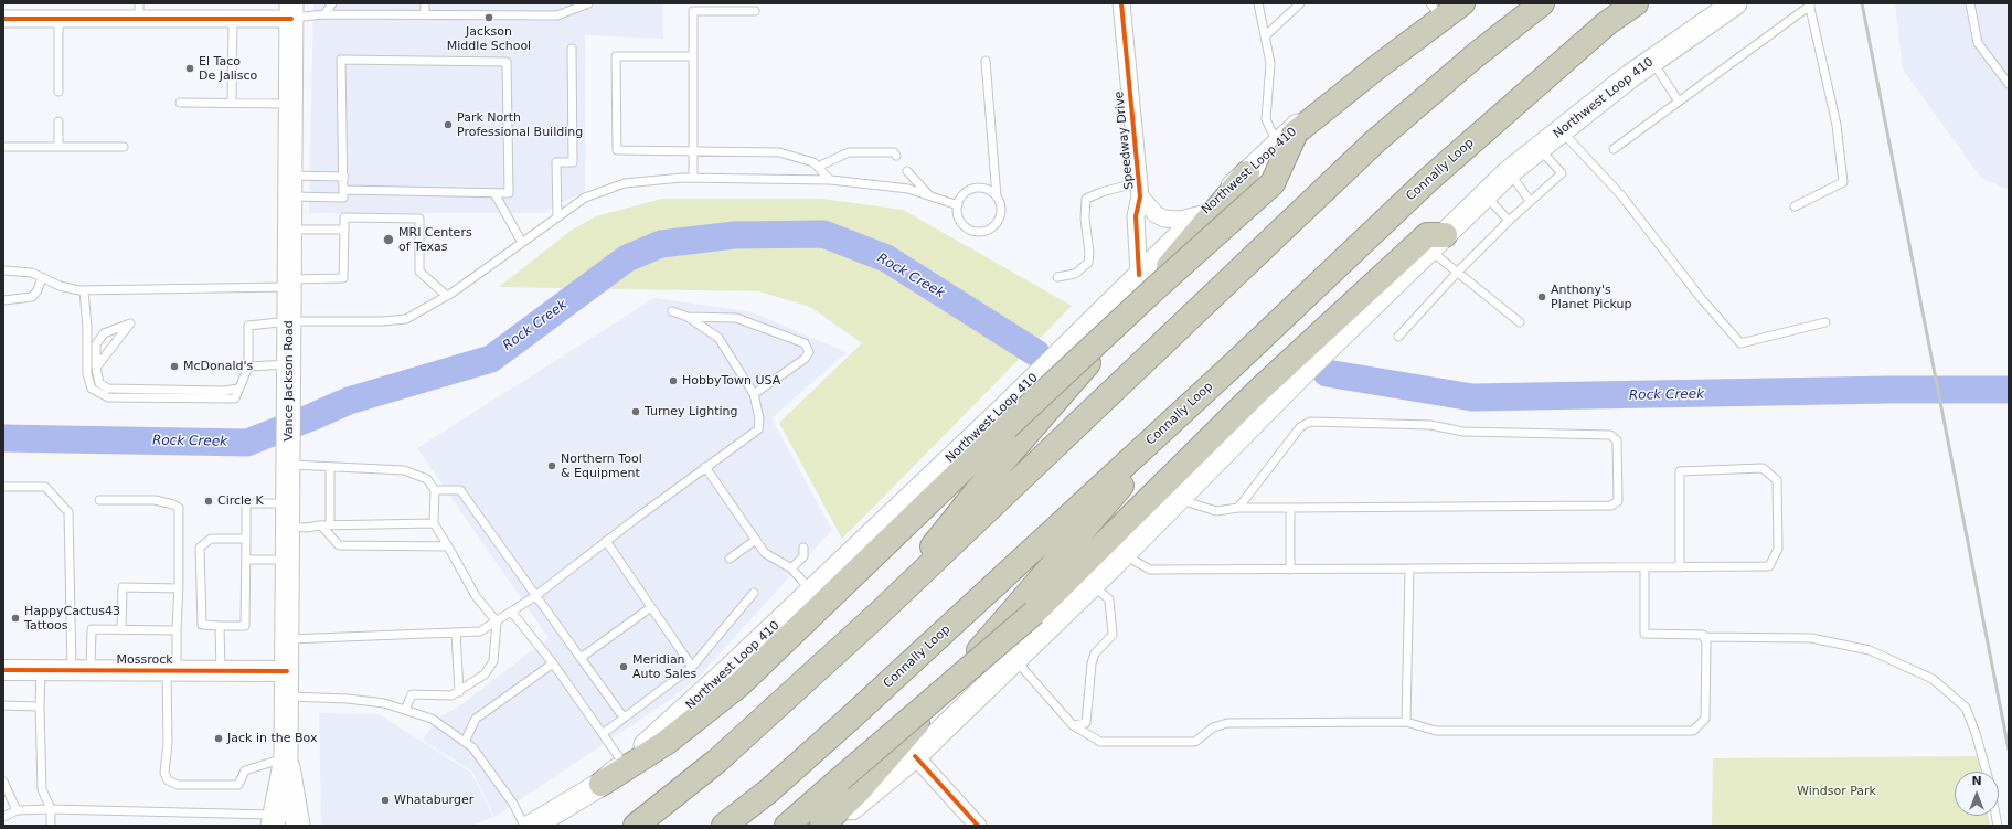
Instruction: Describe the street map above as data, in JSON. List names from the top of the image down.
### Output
{
  "streets": {
    "highway": ["Connally Loop"],
    "main road": ["Northwest Loop 410", "Vance Jackson Road"],
    "street": ["Speedway Drive", "Mossrock"]
  },
  "crossings": [
    ["Northwest Loop 410", "Speedway Drive"],
    ["Vance Jackson Road", "Mossrock"]
  ],
  "water": ["Rock Creek"],
  "parks": ["Windsor Park"],
  "places": [
    "Jackson Middle School",
    "El Taco De Jalisco",
    "Park North Professional Building",
    "MRI Centers of Texas",
    "Anthony's Planet Pickup",
    "McDonald's",
    "HobbyTown USA",
    "Turney Lighting",
    "Northern Tool & Equipment",
    "Circle K",
    "HappyCactus43 Tattoos",
    "Meridian Auto Sales",
    "Jack in the Box",
    "Whataburger"
  ],
  "north": "top"
}
